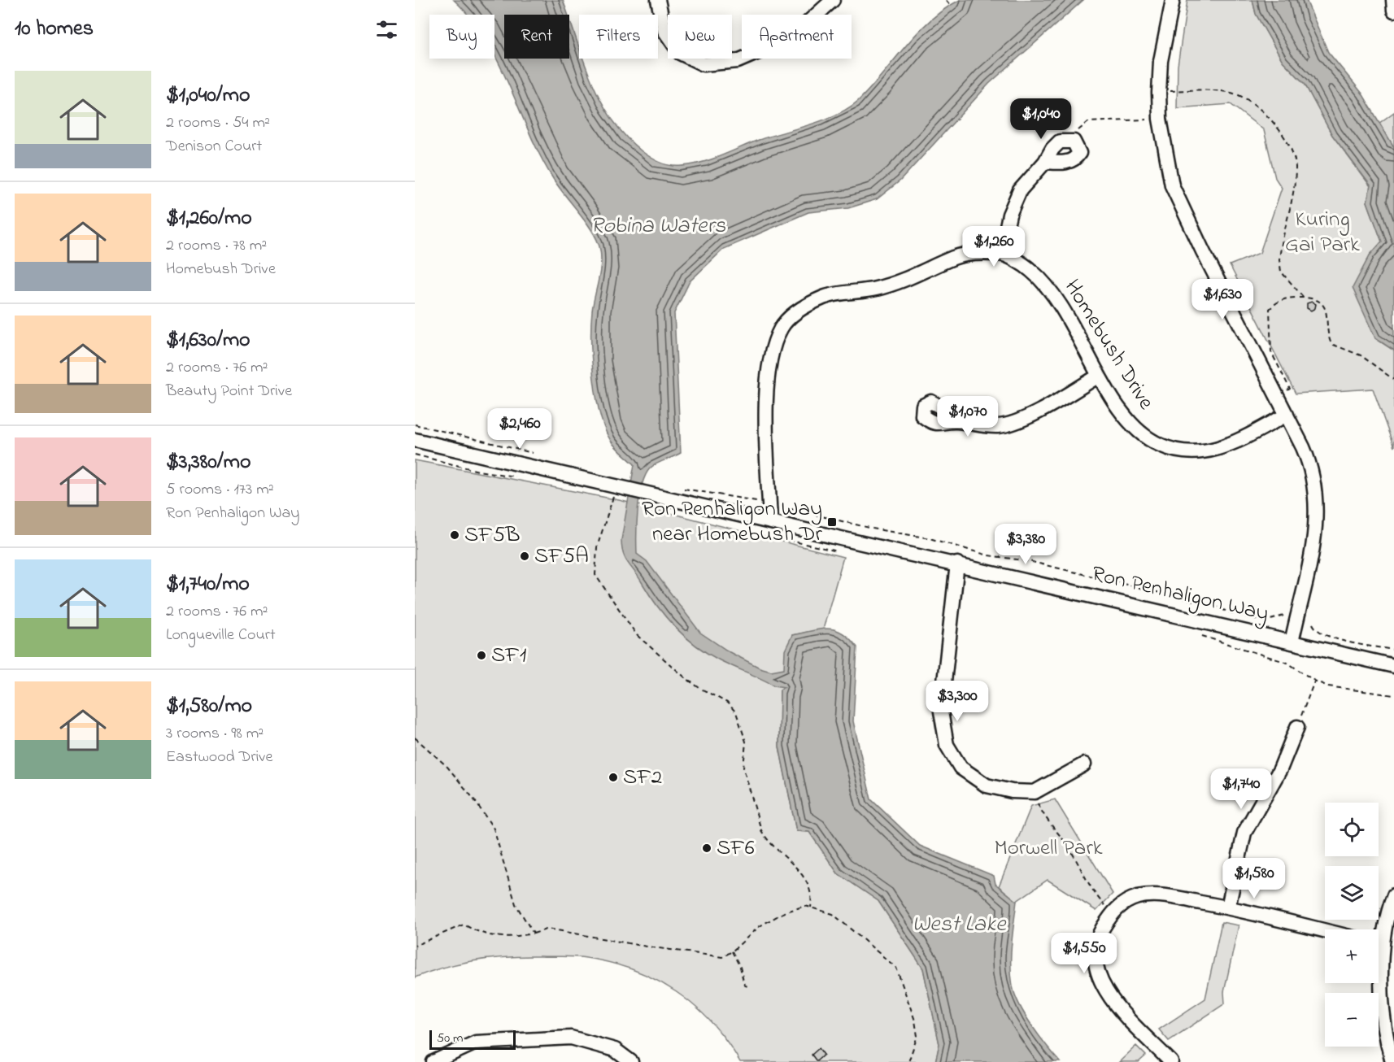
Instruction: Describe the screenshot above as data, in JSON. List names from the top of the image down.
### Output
{
  "streets": {
    "street": ["Homebush Drive", "Ron Penhaligon Way"]
  },
  "water": ["Robina Waters", "West Lake"],
  "parks": ["Kuring Gai Park", "Morwell Park"],
  "places": {
    "transit": ["Ron Penhaligon Way near Homebush Dr"],
    "other": [
      "SF5B",
      "SF5A",
      "SF1",
      "SF2",
      "SF6"
    ]
  },
  "scale_bar": "50 m",
  "page": {
    "heading": "10 homes",
    "chip": [
      "Buy",
      "Rent",
      "Filters",
      "New",
      "Apartment"
    ],
    "list": [
      {
        "name": "$1,040/mo",
        "note": "2 rooms · 54 m² · Denison Court"
      },
      {
        "name": "$1,260/mo",
        "note": "2 rooms · 78 m² · Homebush Drive"
      },
      {
        "name": "$1,630/mo",
        "note": "2 rooms · 76 m² · Beauty Point Drive"
      },
      {
        "name": "$3,380/mo",
        "note": "5 rooms · 173 m² · Ron Penhaligon Way"
      },
      {
        "name": "$1,740/mo",
        "note": "2 rooms · 76 m² · Longueville Court"
      },
      {
        "name": "$1,580/mo",
        "note": "3 rooms · 98 m² · Eastwood Drive"
      }
    ],
    "price": [
      "$1,040",
      "$1,260",
      "$1,630",
      "$1,070",
      "$2,460",
      "$3,380",
      "$3,300",
      "$1,740",
      "$1,580",
      "$1,550"
    ],
    "map_buttons": ["+", "−"],
    "scale": "50 m"
  }
}
